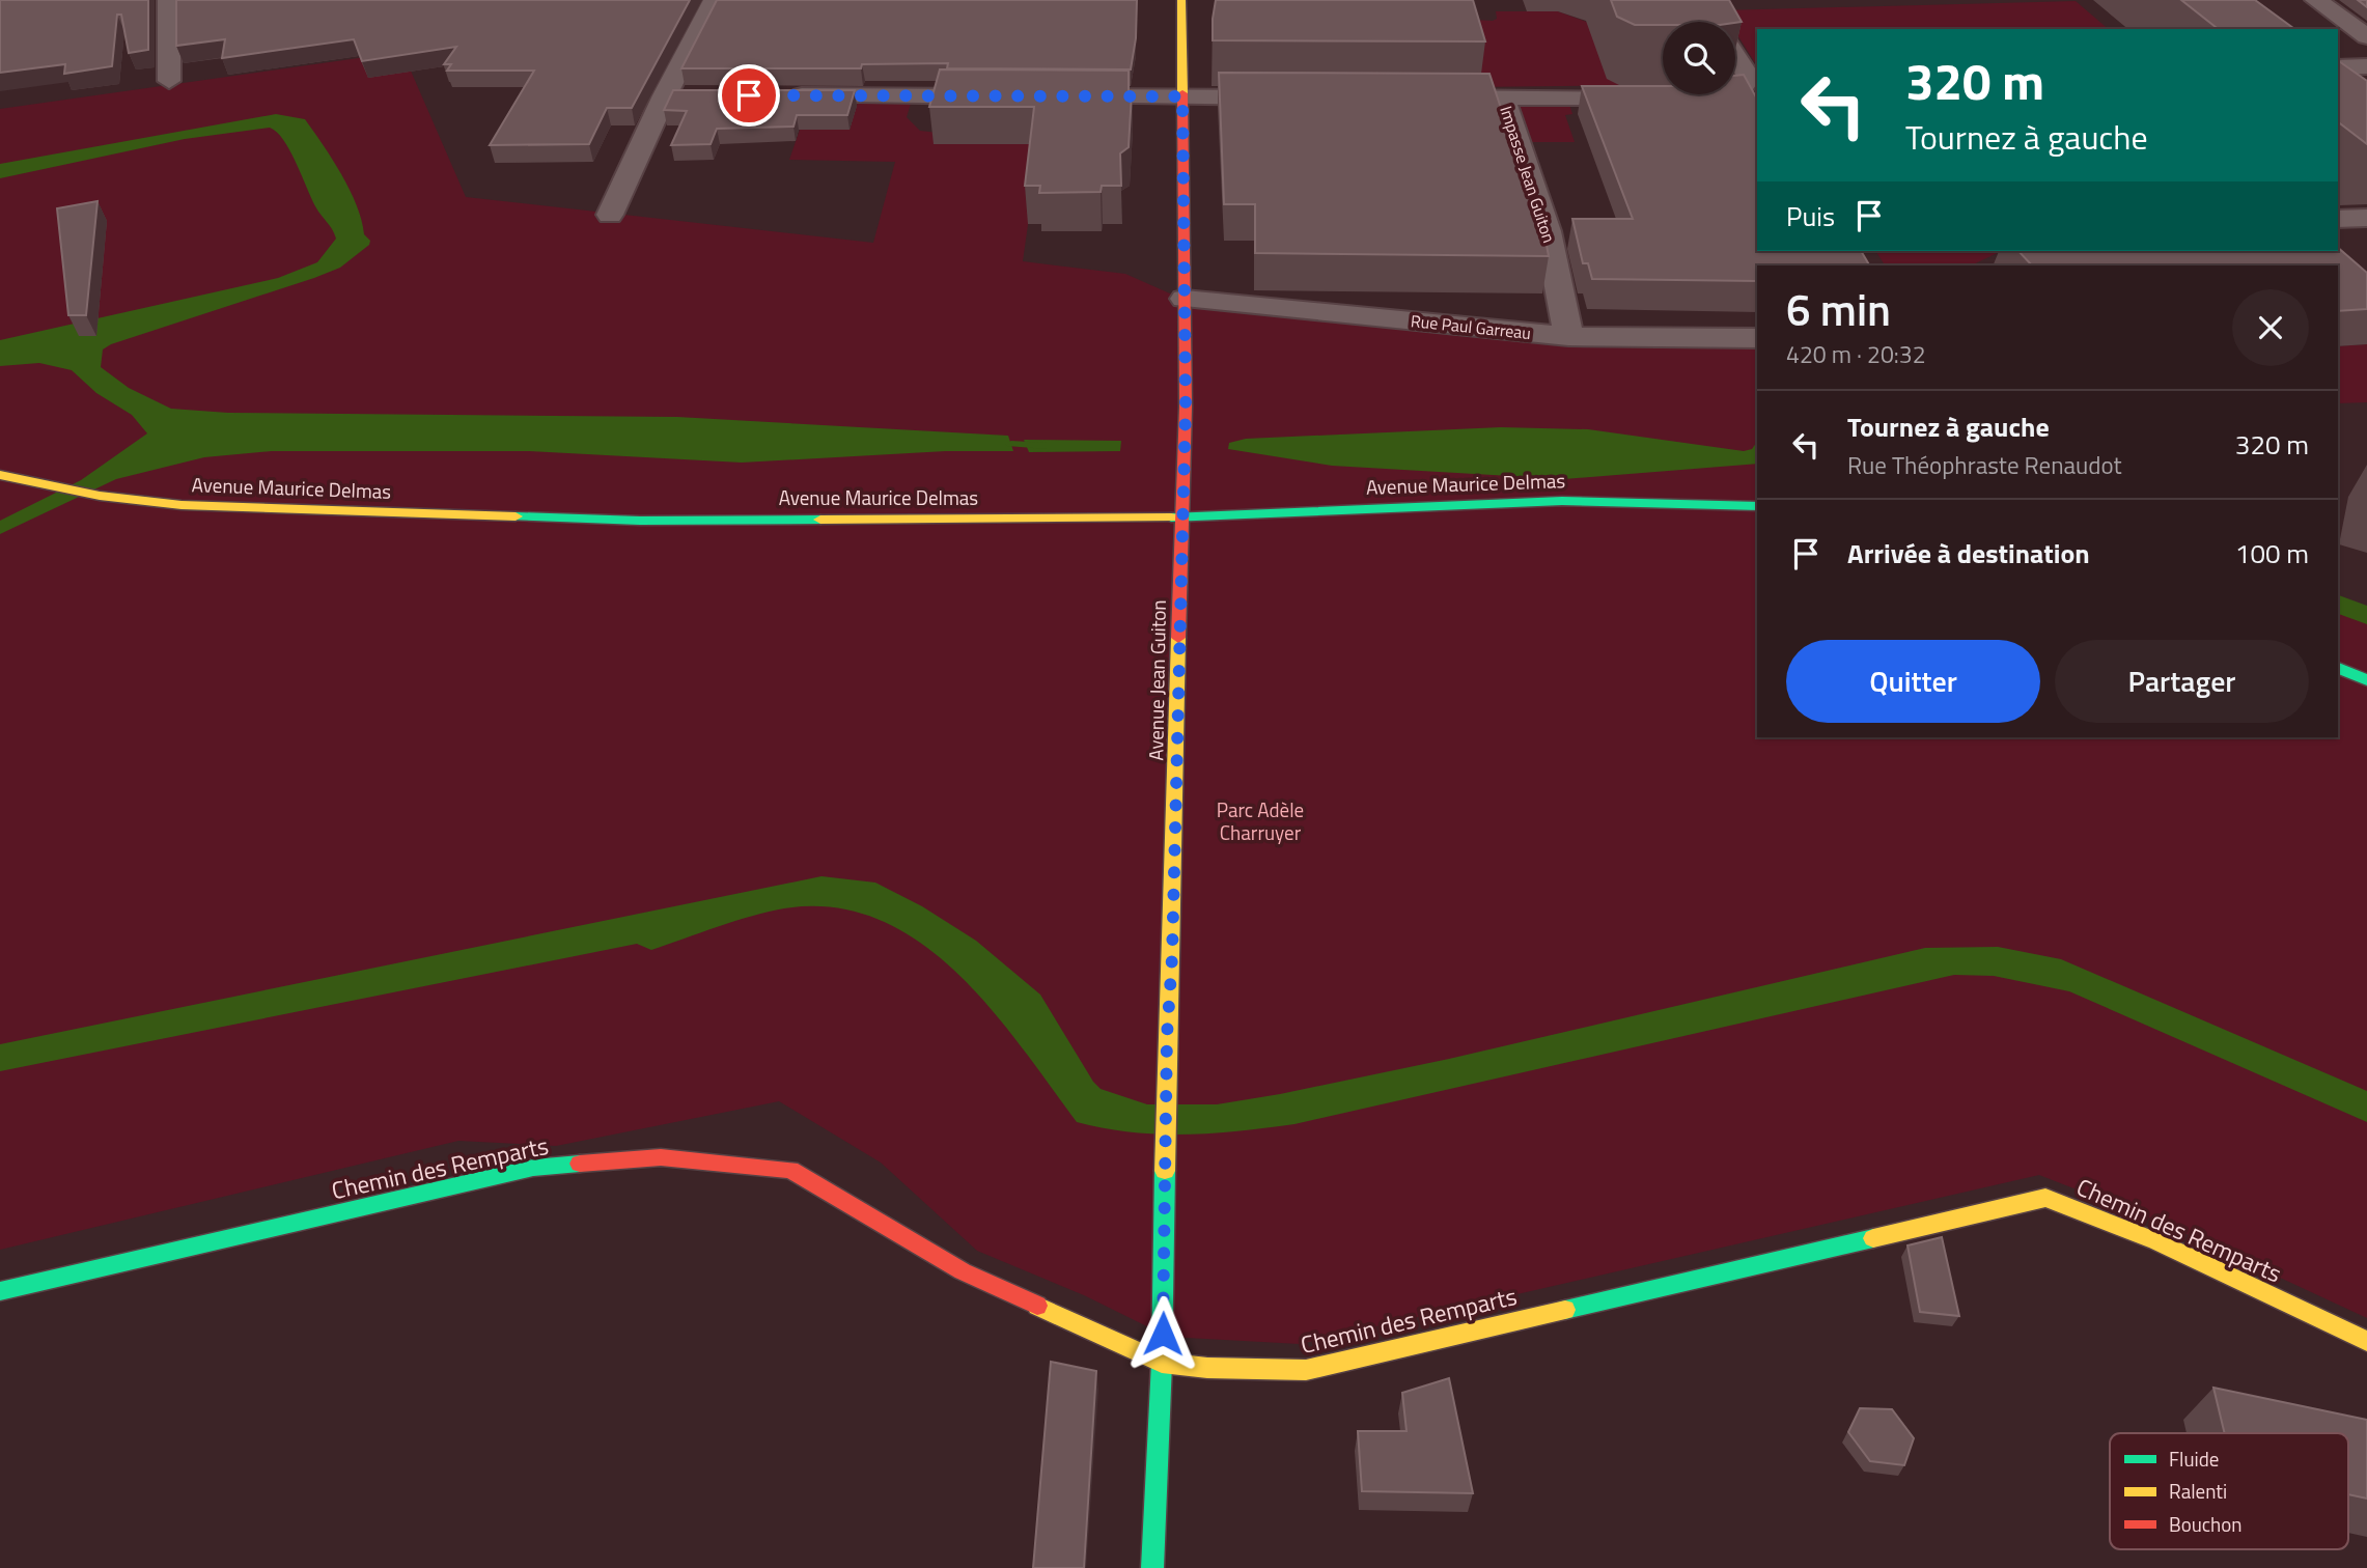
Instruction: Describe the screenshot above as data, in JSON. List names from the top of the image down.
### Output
{
  "streets": {
    "street": [
      "Impasse Jean Guiton",
      "Rue Paul Garreau",
      "Avenue Maurice Delmas",
      "Avenue Jean Guiton",
      "Chemin des Remparts"
    ]
  },
  "crossings": [
    ["Impasse Jean Guiton", "Rue Paul Garreau"],
    ["Rue Paul Garreau", "Avenue Jean Guiton"],
    ["Avenue Maurice Delmas", "Avenue Jean Guiton"],
    ["Avenue Jean Guiton", "Chemin des Remparts"]
  ],
  "parks": ["Parc Adèle Charruyer"],
  "legend": ["Fluide", "Ralenti", "Bouchon"],
  "page": {
    "turn": ["320 m", "Tournez à gauche"],
    "then": "Puis",
    "heading": ["6 min", "420 m · 20:32"],
    "list": [
      {
        "name": "Tournez à gauche",
        "note": "Rue Théophraste Renaudot",
        "value": "320 m"
      },
      {
        "name": "Arrivée à destination",
        "value": "100 m"
      }
    ],
    "buttons": ["Quitter", "Partager"]
  }
}
